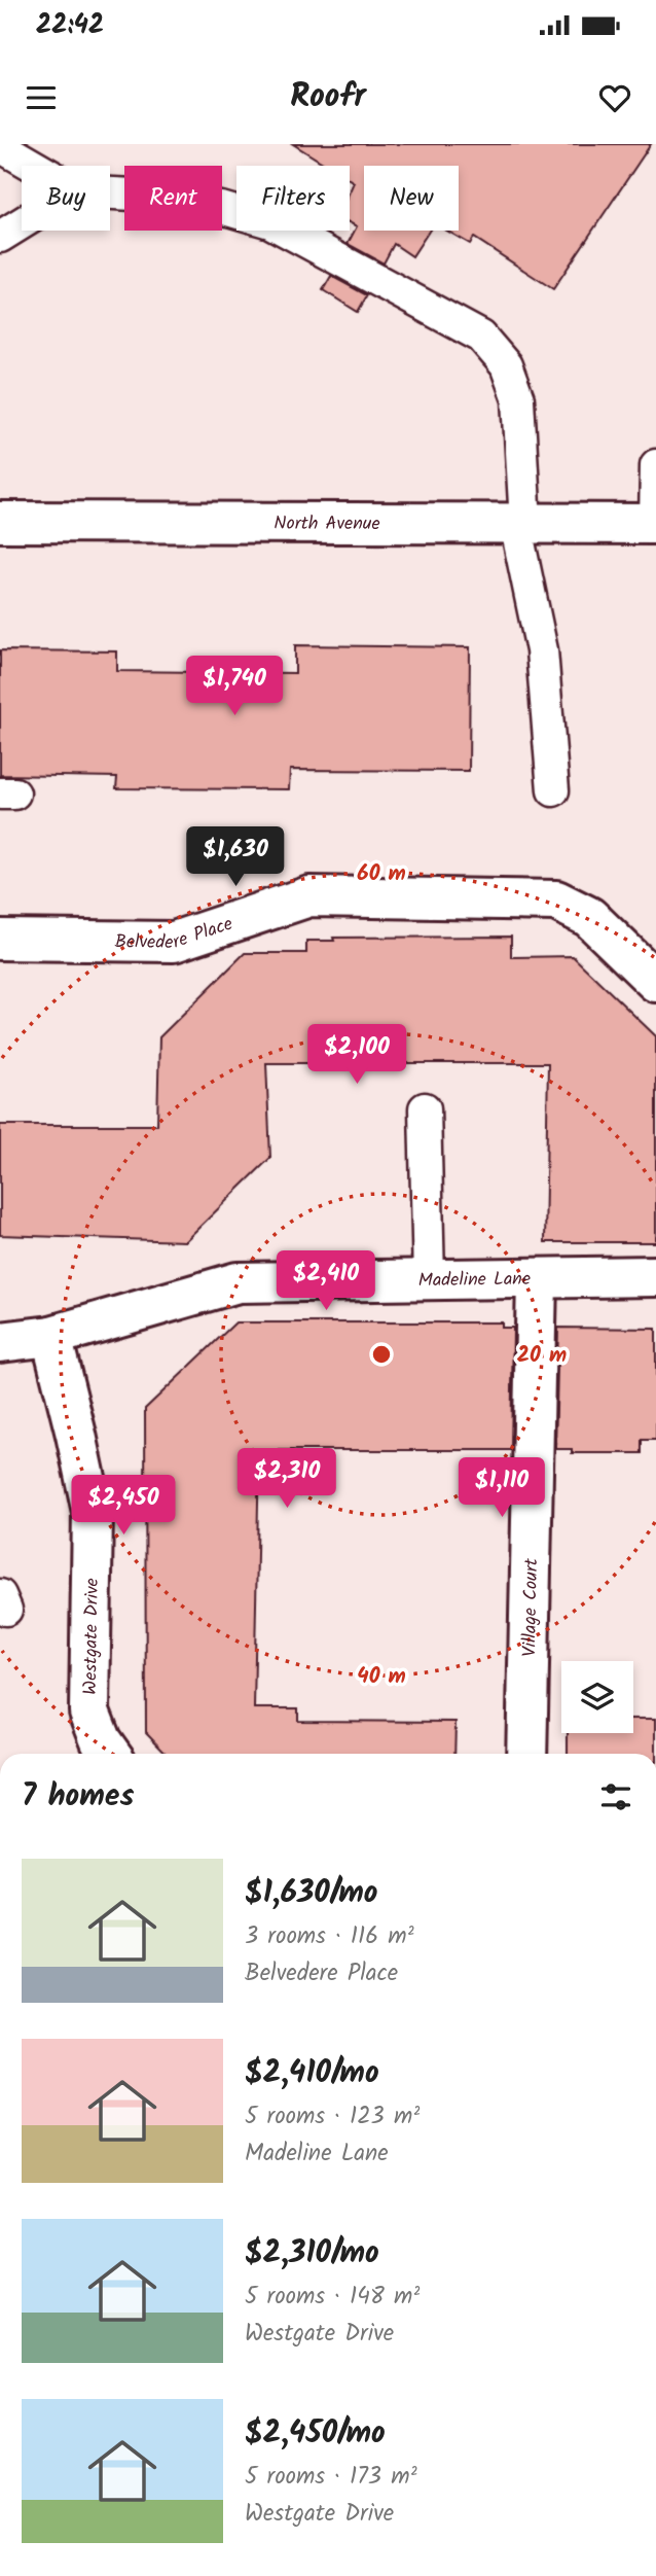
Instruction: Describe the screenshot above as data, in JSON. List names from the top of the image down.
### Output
{
  "streets": {
    "main road": [
      "North Avenue",
      "Belvedere Place",
      "Madeline Lane",
      "Village Court",
      "Westgate Drive"
    ]
  },
  "crossings": [
    ["Madeline Lane", "Village Court"],
    ["Madeline Lane", "Westgate Drive"]
  ],
  "page": {
    "status": "22:42",
    "header": "Roofr",
    "chip": [
      "Buy",
      "Rent",
      "Filters",
      "New"
    ],
    "price": [
      "$1,740",
      "$1,630",
      "$2,100",
      "$2,410",
      "$2,310",
      "$1,110",
      "$2,450"
    ],
    "heading": "7 homes",
    "list": [
      {
        "name": "$1,630/mo",
        "note": "3 rooms · 116 m² · Belvedere Place"
      },
      {
        "name": "$2,410/mo",
        "note": "5 rooms · 123 m² · Madeline Lane"
      },
      {
        "name": "$2,310/mo",
        "note": "5 rooms · 148 m² · Westgate Drive"
      },
      {
        "name": "$2,450/mo",
        "note": "5 rooms · 173 m² · Westgate Drive"
      }
    ]
  },
  "rings": ["60 m", "20 m", "40 m"]
}
